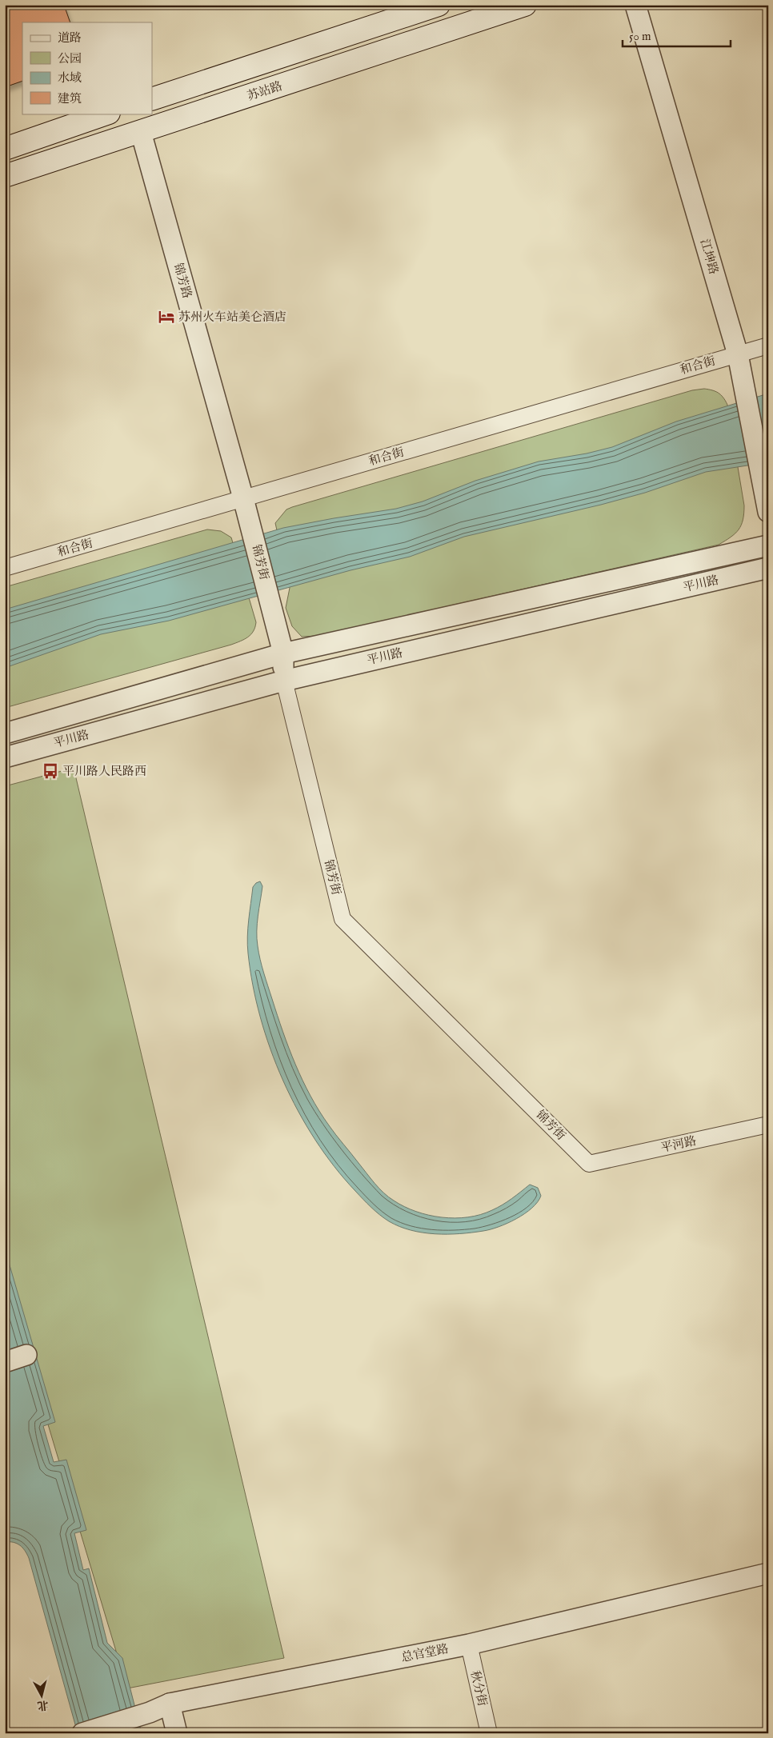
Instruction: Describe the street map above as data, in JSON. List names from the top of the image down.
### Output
{
  "streets": {
    "main road": ["苏站路"],
    "street": [
      "江坤路",
      "锦芳路",
      "和合街",
      "锦芳街",
      "平川路",
      "平河路",
      "总官堂路",
      "秋分街"
    ]
  },
  "crossings": [
    ["苏站路", "锦芳路"],
    ["江坤路", "和合街"],
    ["锦芳路", "和合街"],
    ["锦芳路", "锦芳街"],
    ["和合街", "锦芳街"],
    ["锦芳街", "平川路"],
    ["锦芳街", "平河路"],
    ["总官堂路", "秋分街"]
  ],
  "places": {
    "hotel": ["苏州火车站美仑酒店"],
    "bus stop": ["平川路人民路西"]
  },
  "legend": [
    "道路",
    "公园",
    "水域",
    "建筑"
  ],
  "scale_bar": "50 m",
  "north": "bottom"
}
